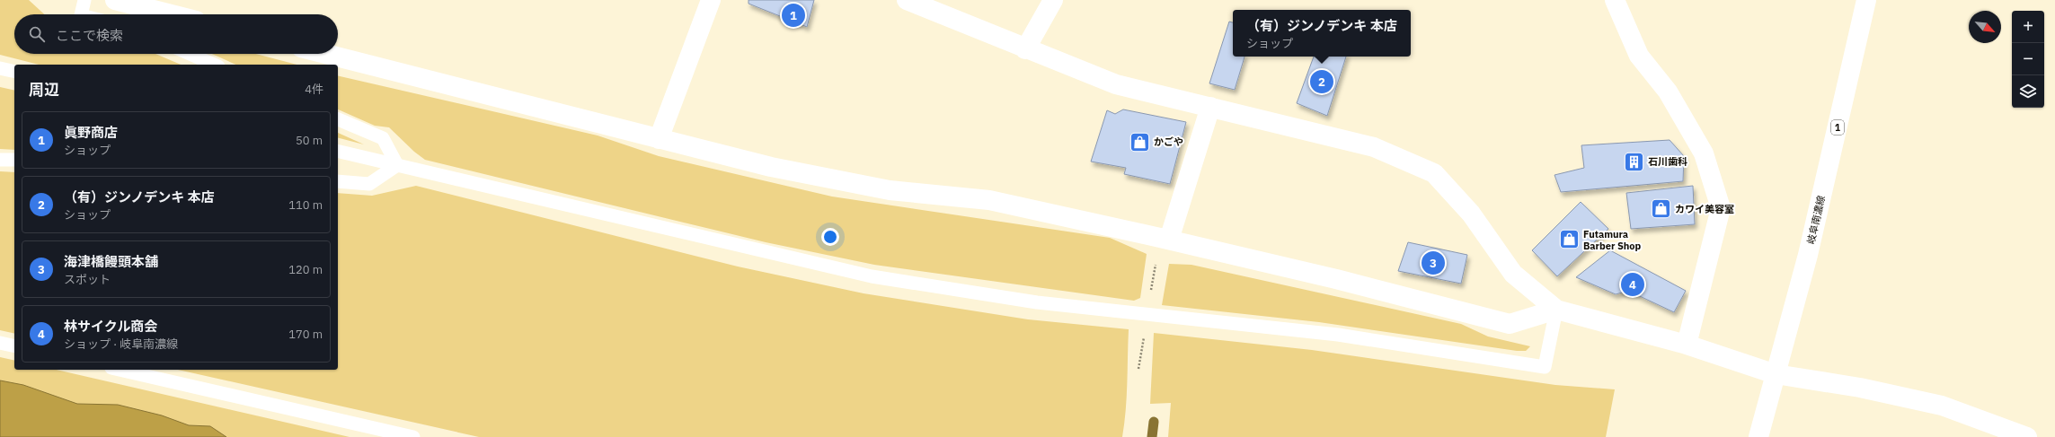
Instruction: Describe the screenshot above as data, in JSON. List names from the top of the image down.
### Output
{
  "streets": {
    "street": ["1", "岐阜南濃線"]
  },
  "places": {
    "shop": ["かごや", "カワイ美容室", "Futamura Barber Shop"],
    "building": ["石川歯科"]
  },
  "north": "bottom right",
  "page": {
    "pins": [
      "1",
      "2",
      "3",
      "4"
    ],
    "popup": ["（有）ジンノデンキ 本店", "ショップ"],
    "map_buttons": ["+", "−"],
    "search": "ここで検索",
    "heading": ["周辺", "4件"],
    "list": [
      {
        "mark": "1",
        "name": "眞野商店",
        "note": "ショップ",
        "value": "50 m"
      },
      {
        "mark": "2",
        "name": "（有）ジンノデンキ 本店",
        "note": "ショップ",
        "value": "110 m"
      },
      {
        "mark": "3",
        "name": "海津橋饅頭本舗",
        "note": "スポット",
        "value": "120 m"
      },
      {
        "mark": "4",
        "name": "林サイクル商会",
        "note": "ショップ · 岐阜南濃線",
        "value": "170 m"
      }
    ]
  }
}
